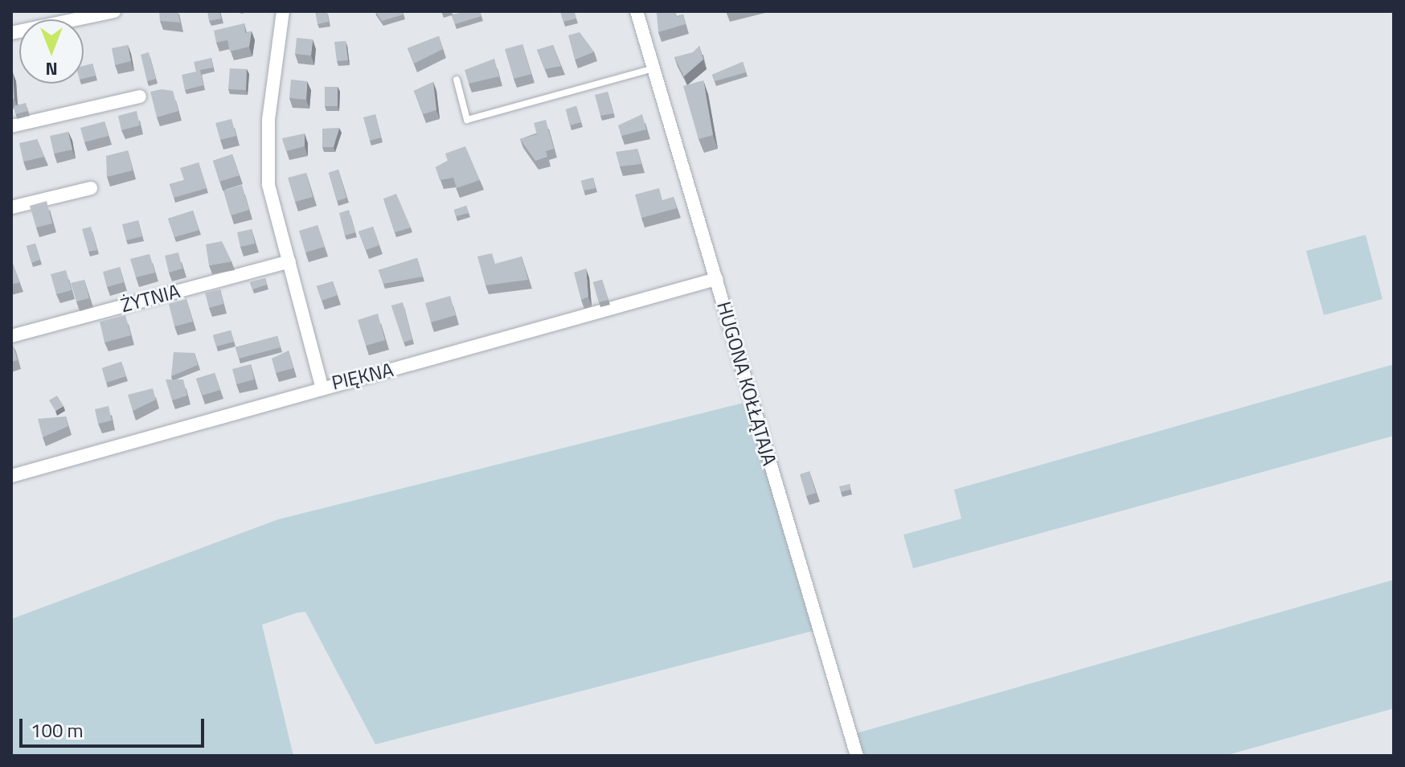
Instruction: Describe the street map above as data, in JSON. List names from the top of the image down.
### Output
{
  "streets": {
    "street": ["ŻYTNIA", "PIĘKNA", "HUGONA KOŁŁĄTAJA"]
  },
  "crossings": [
    ["PIĘKNA", "HUGONA KOŁŁĄTAJA"]
  ],
  "scale_bar": "100 m",
  "north": "bottom"
}
